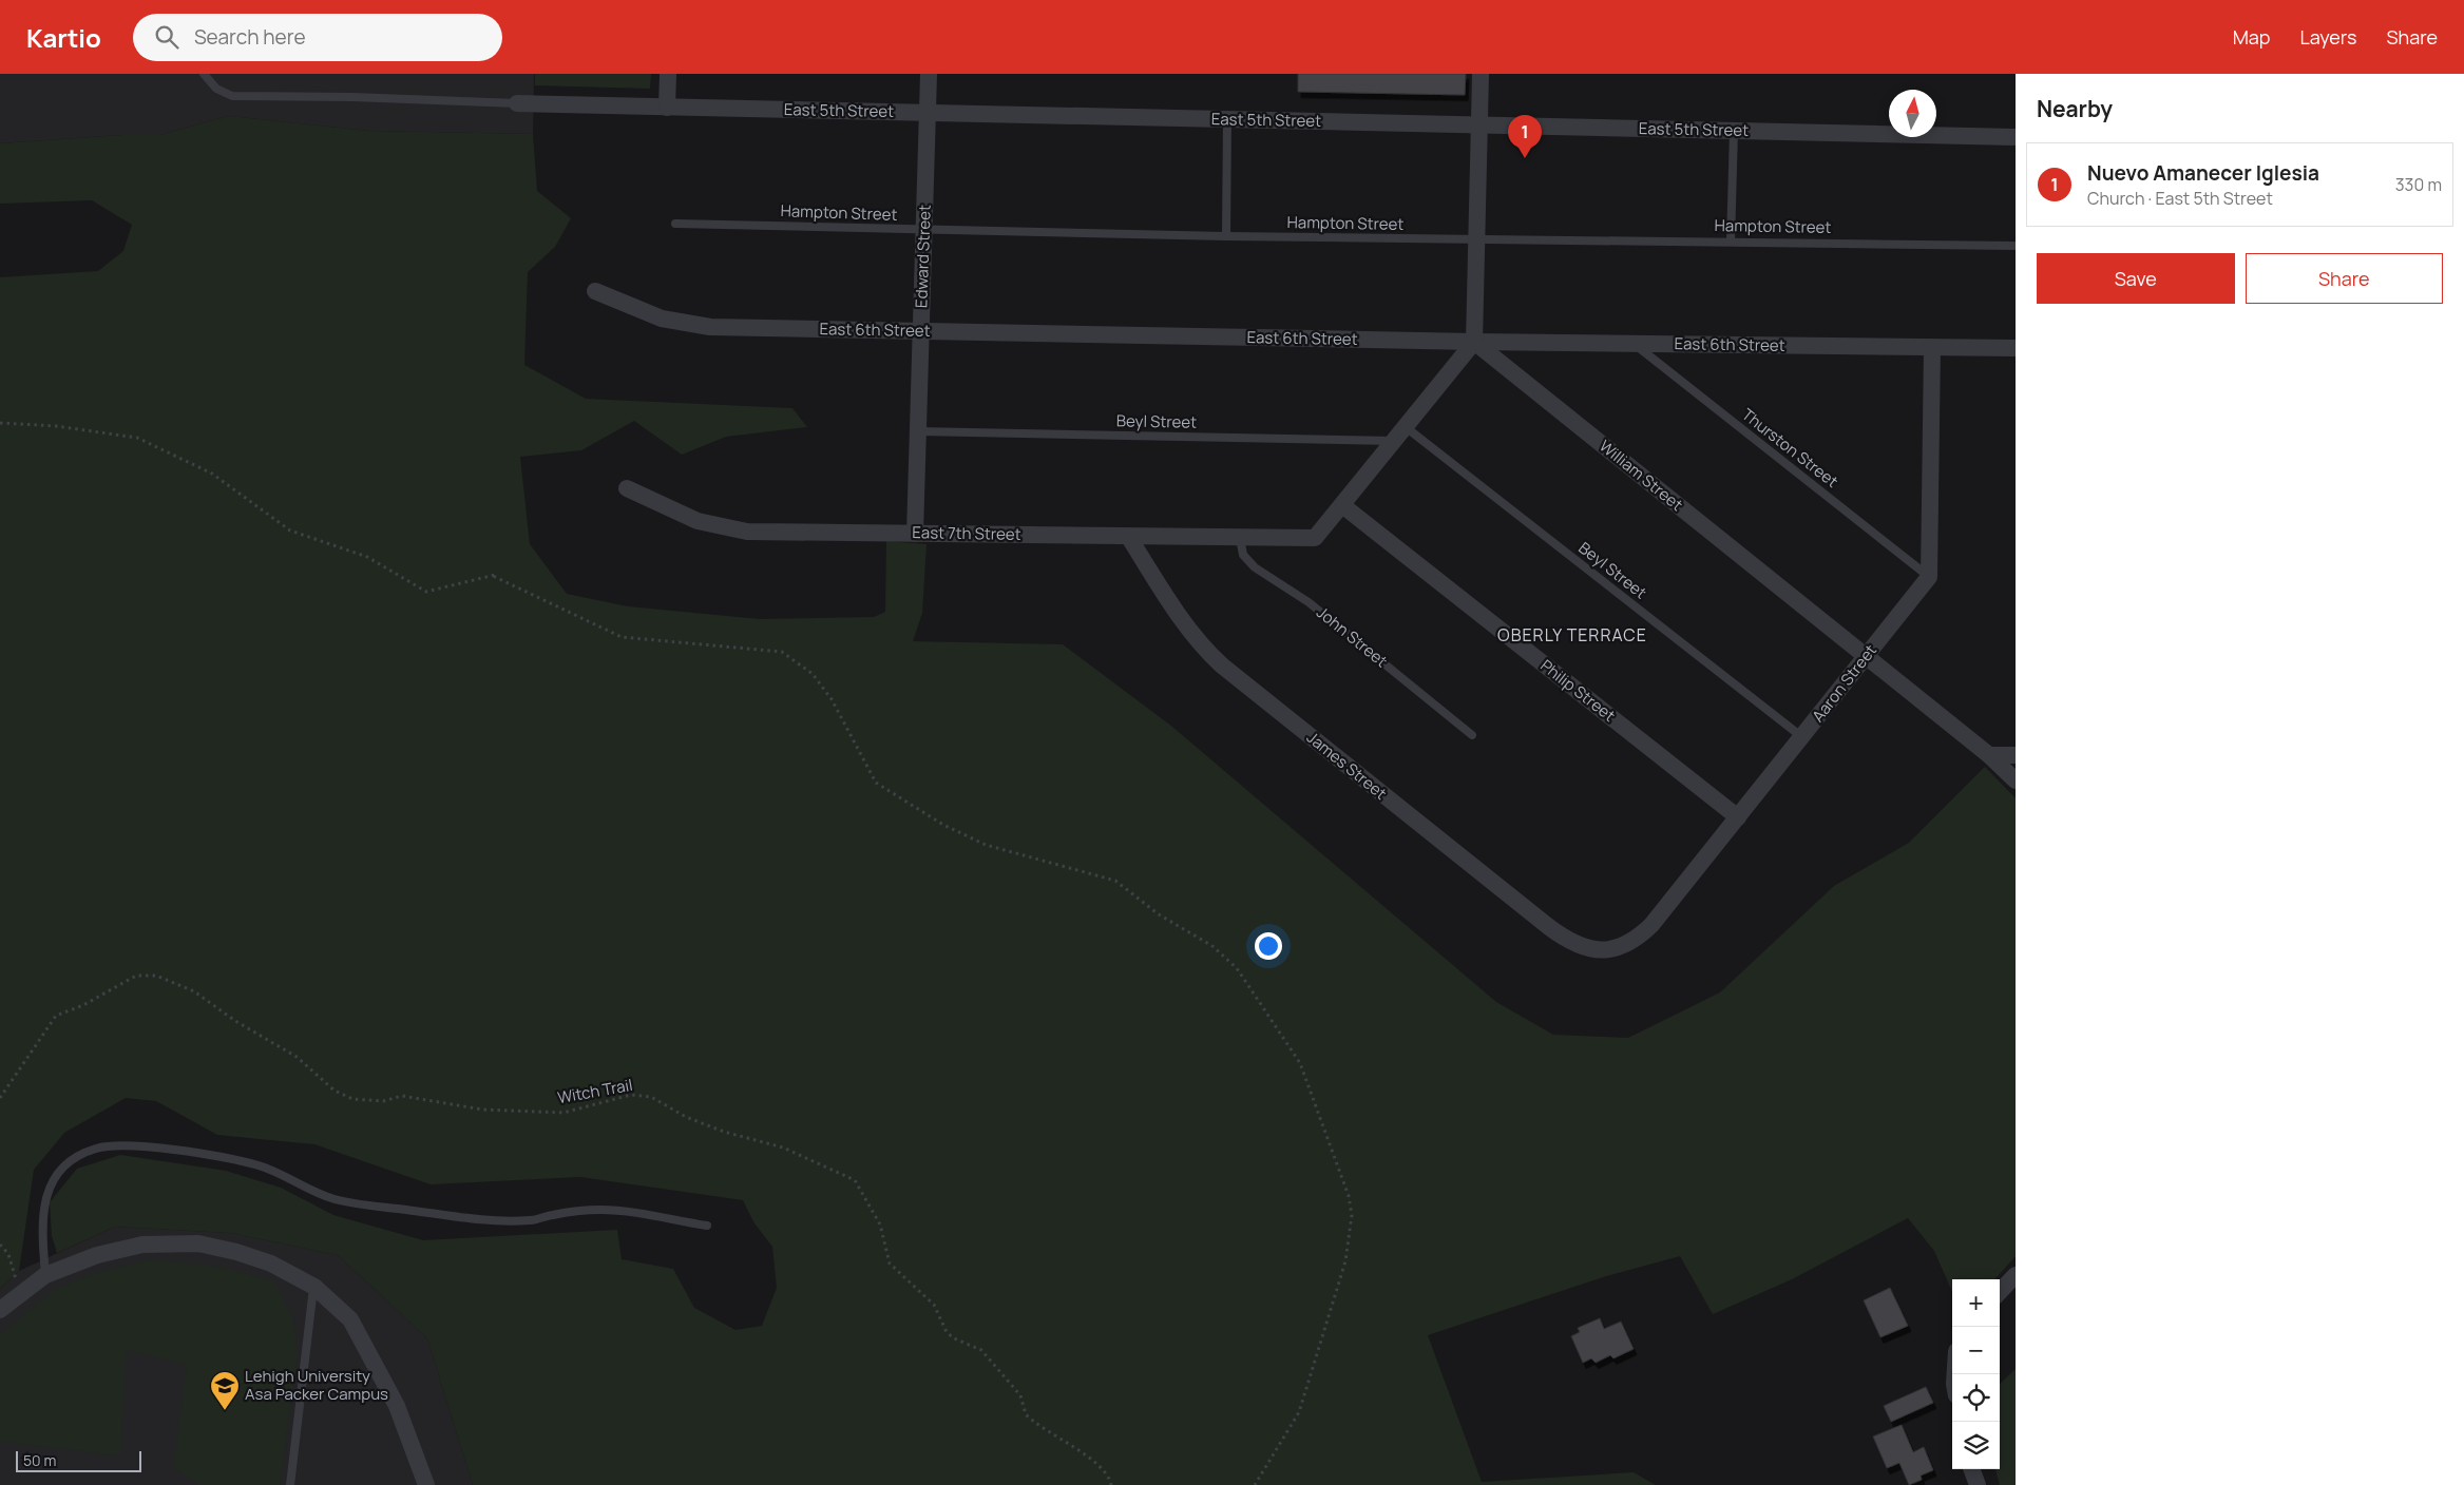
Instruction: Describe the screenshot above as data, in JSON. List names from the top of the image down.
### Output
{
  "streets": {
    "street": [
      "East 5th Street",
      "Edward Street",
      "East 6th Street",
      "William Street",
      "East 7th Street",
      "Aaron Street",
      "Philip Street",
      "James Street"
    ],
    "lane": [
      "Hampton Street",
      "Beyl Street",
      "Thurston Street",
      "John Street"
    ],
    "path": ["Witch Trail"]
  },
  "crossings": [
    ["East 5th Street", "Edward Street"],
    ["Hampton Street", "Edward Street"],
    ["Edward Street", "East 6th Street"],
    ["Edward Street", "Beyl Street"],
    ["Edward Street", "East 7th Street"],
    ["East 6th Street", "Thurston Street"],
    ["East 6th Street", "William Street"],
    ["Beyl Street", "Aaron Street"],
    ["Thurston Street", "Aaron Street"],
    ["William Street", "Aaron Street"],
    ["East 7th Street", "John Street"],
    ["East 7th Street", "Philip Street"],
    ["East 7th Street", "James Street"],
    ["Aaron Street", "Philip Street"],
    ["Aaron Street", "James Street"]
  ],
  "districts": ["OBERLY TERRACE"],
  "places": {
    "school or university": ["Lehigh University Asa Packer Campus"]
  },
  "scale_bar": "50 m",
  "north": "top",
  "page": {
    "header": "Kartio",
    "search": "Search here",
    "nav": ["Map", "Layers", "Share"],
    "heading": "Nearby",
    "pins": "1",
    "list": [
      {
        "mark": "1",
        "name": "Nuevo Amanecer Iglesia",
        "note": "Church · East 5th Street",
        "value": "330 m"
      }
    ],
    "buttons": ["Save", "Share"],
    "map_buttons": ["+", "−"],
    "scale": "50 m"
  }
}
